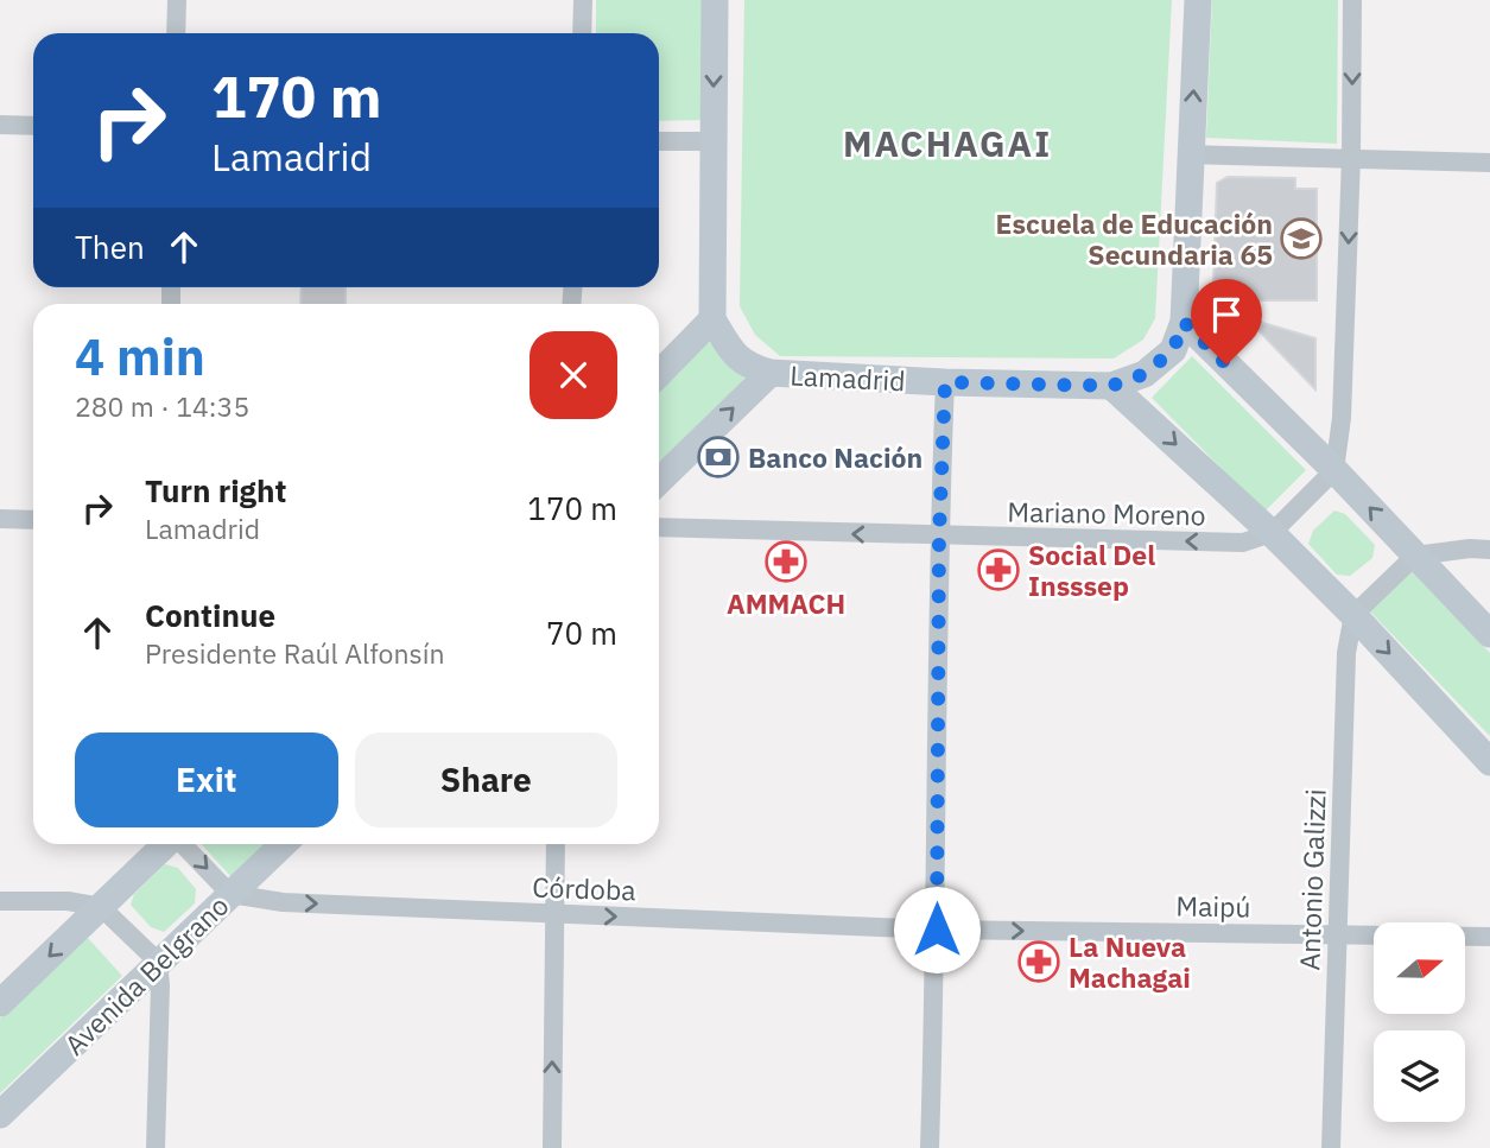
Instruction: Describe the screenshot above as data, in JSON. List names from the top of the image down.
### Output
{
  "streets": {
    "street": [
      "Lamadrid",
      "Mariano Moreno",
      "Antonio Galizzi",
      "Córdoba",
      "Maipú",
      "Avenida Belgrano"
    ]
  },
  "crossings": [
    ["Antonio Galizzi", "Maipú"],
    ["Córdoba", "Maipú"],
    ["Córdoba", "Avenida Belgrano"]
  ],
  "one_way": ["Mariano Moreno", "Córdoba", "Maipú"],
  "districts": ["MACHAGAI"],
  "places": {
    "school or university": ["Escuela de Educación Secundaria 65"],
    "bank": ["Banco Nación"],
    "pharmacy": ["AMMACH", "Social Del Insssep", "La Nueva Machagai"]
  },
  "north": "right",
  "page": {
    "turn": ["170 m", "Lamadrid"],
    "then": "Then",
    "heading": ["4 min", "280 m · 14:35"],
    "list": [
      {
        "name": "Turn right",
        "note": "Lamadrid",
        "value": "170 m"
      },
      {
        "name": "Continue",
        "note": "Presidente Raúl Alfonsín",
        "value": "70 m"
      }
    ],
    "buttons": ["Exit", "Share"]
  }
}
